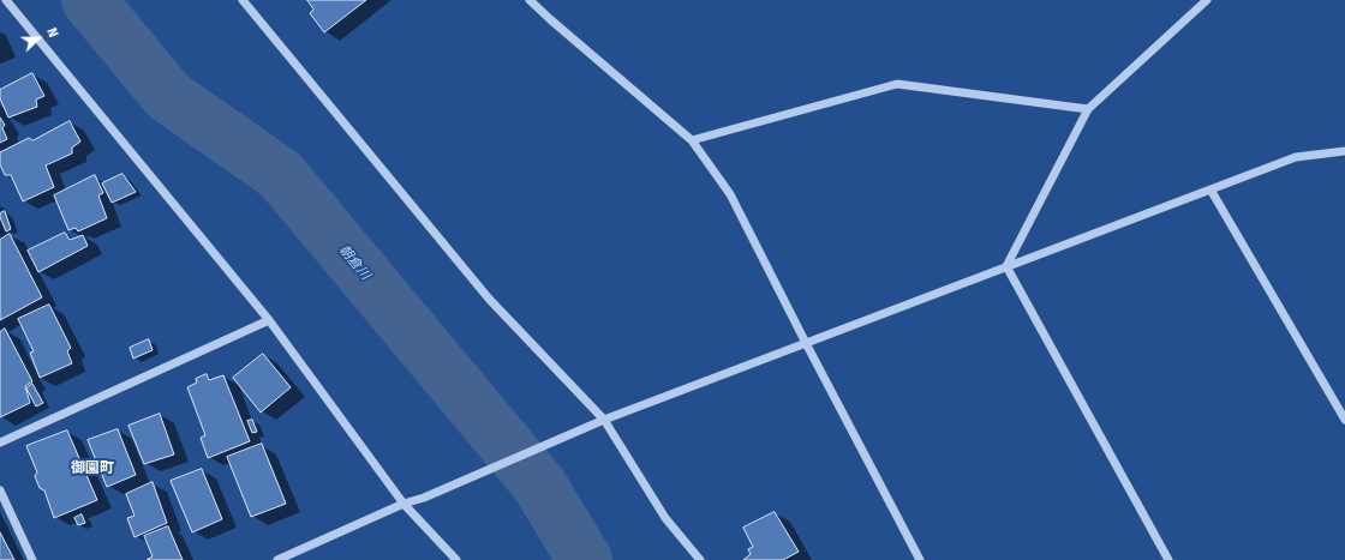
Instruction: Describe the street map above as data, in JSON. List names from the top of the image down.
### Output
{
  "districts": ["御園町"],
  "water": ["朝倉川"],
  "north": "right"
}
